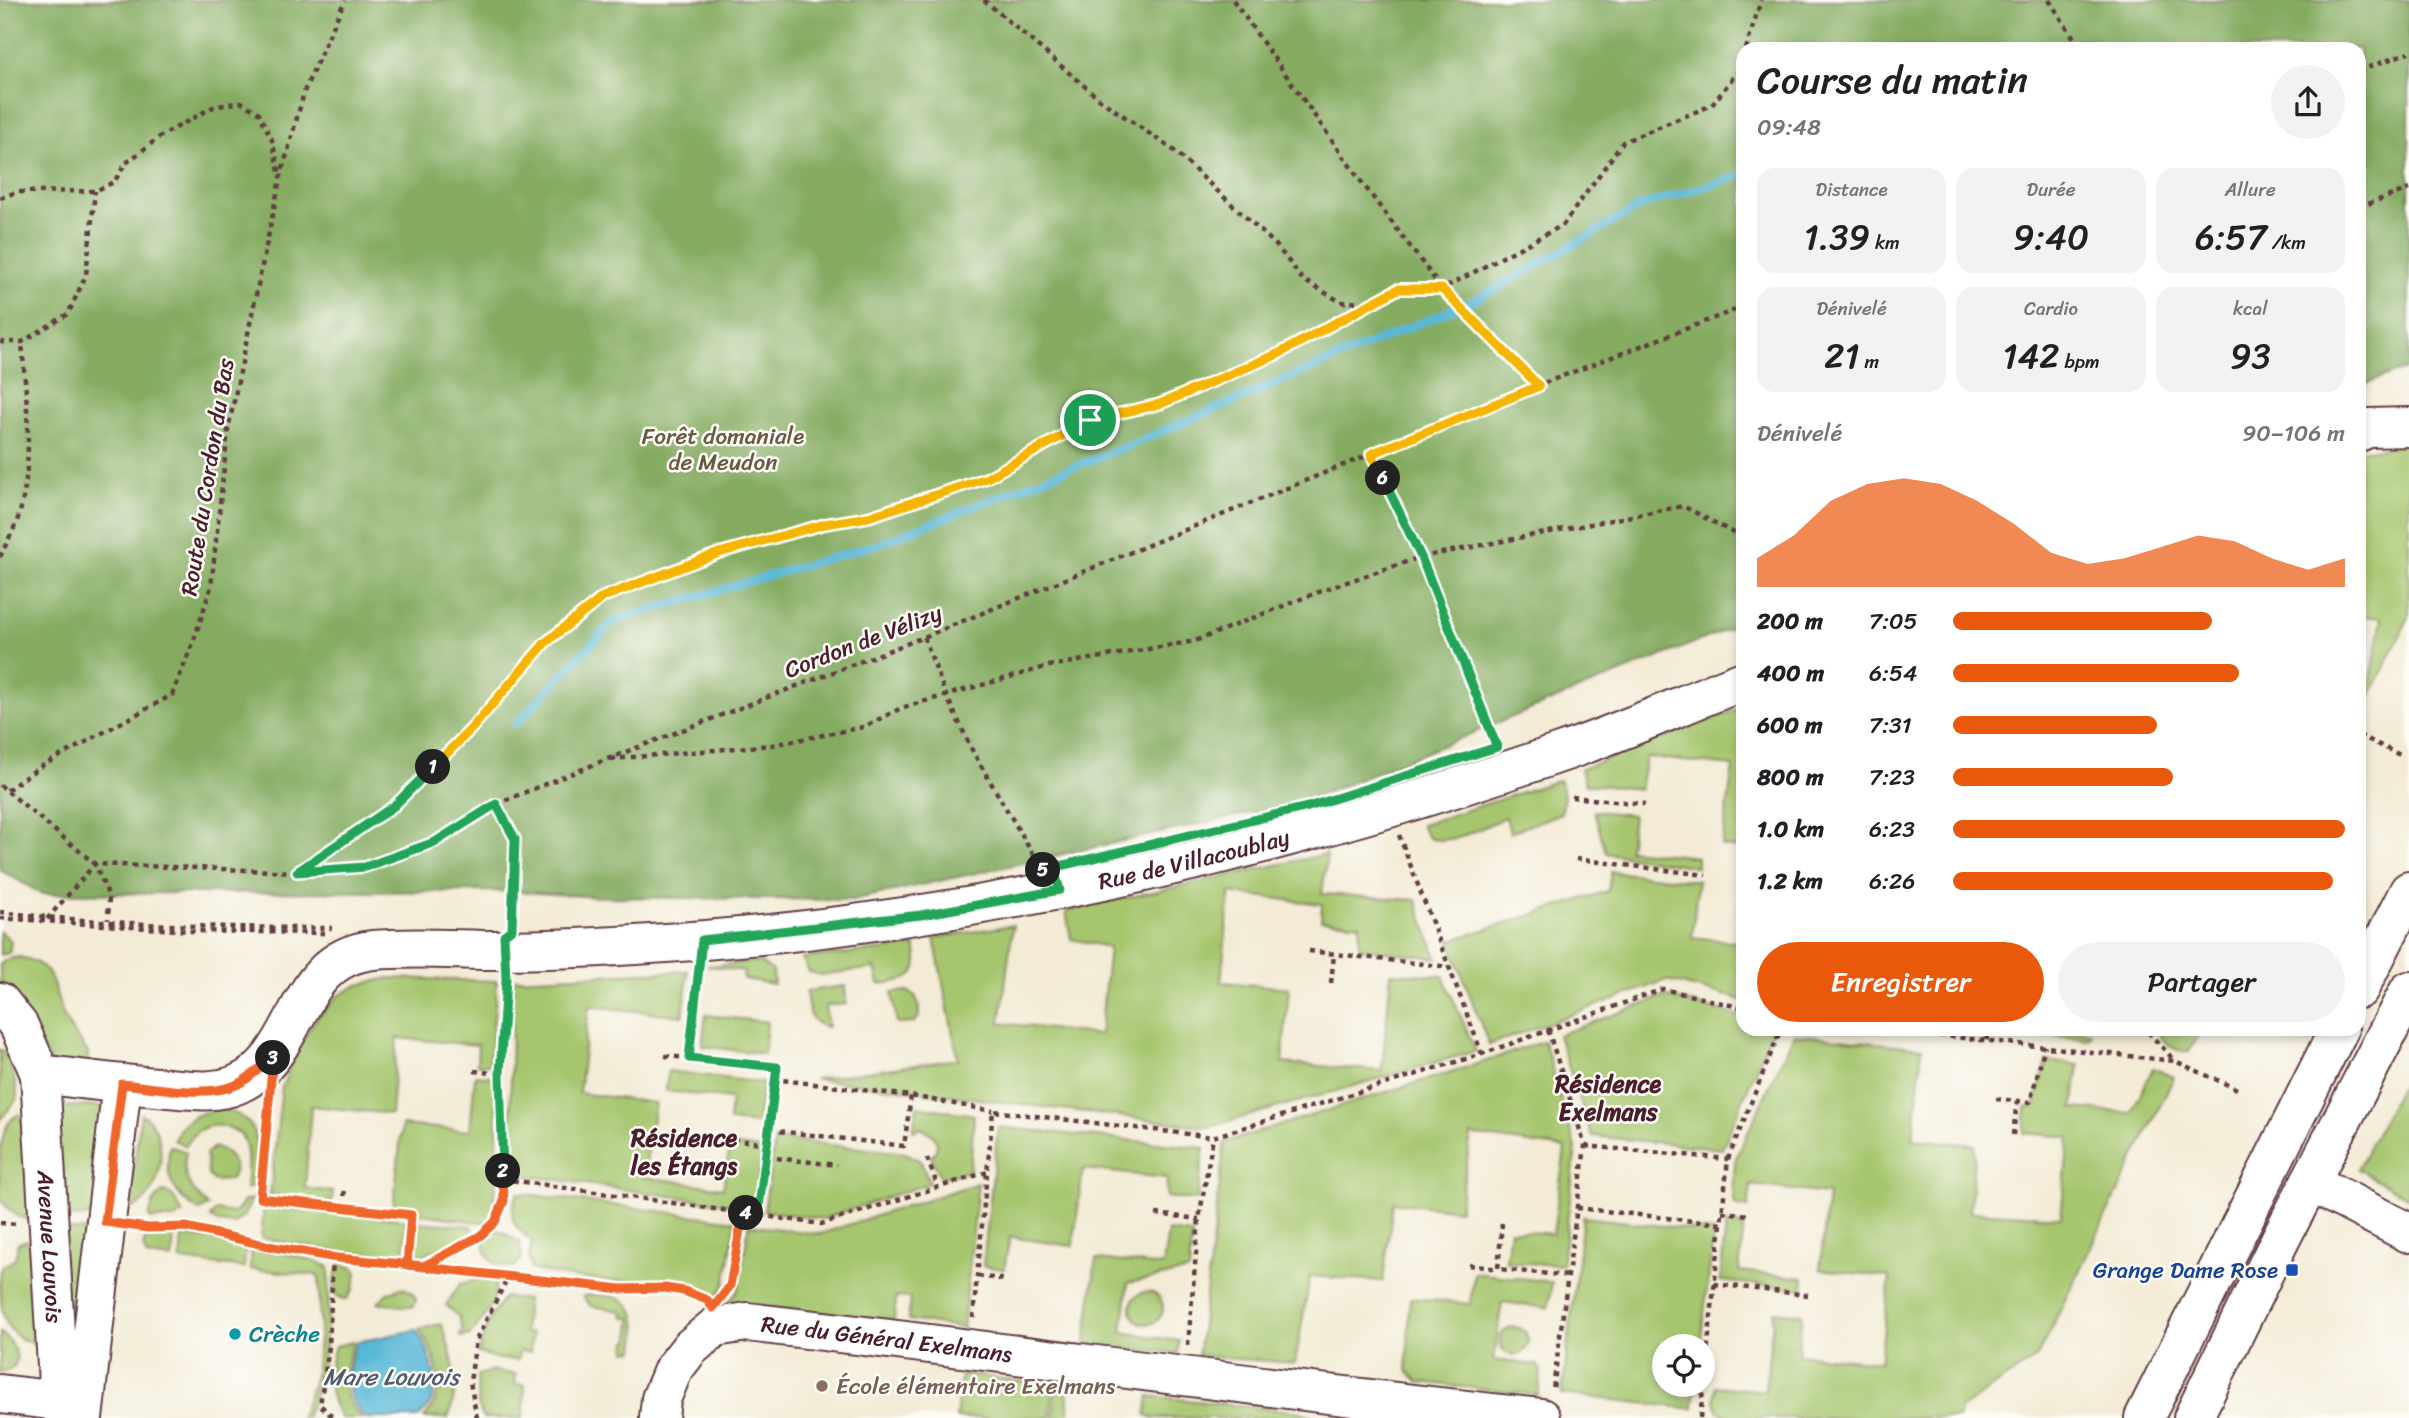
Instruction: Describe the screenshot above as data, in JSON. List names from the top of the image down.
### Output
{
  "streets": {
    "street": ["Rue de Villacoublay", "Avenue Louvois", "Rue du Général Exelmans"],
    "path": ["Route du Cordon du Bas", "Cordon de Vélizy"]
  },
  "districts": ["Résidence Exelmans", "Résidence les Étangs"],
  "water": ["Mare Louvois"],
  "parks": ["Forêt domaniale de Meudon"],
  "places": {
    "transit": ["Grange Dame Rose"],
    "other": ["Crèche", "École élémentaire Exelmans"]
  },
  "page": {
    "heading": ["Course du matin", "09:48"],
    "stats": [
      ["Distance", "1.39 km"],
      ["Durée", "9:40"],
      ["Allure", "6:57 /km"],
      ["Dénivelé", "21 m"],
      ["Cardio", "142 bpm"],
      ["kcal", "93"]
    ],
    "chart": ["Dénivelé", "90–106 m"],
    "pins": [
      "6",
      "1",
      "5",
      "3",
      "2",
      "4"
    ],
    "list": [
      {
        "name": "200 m",
        "note": "7:05"
      },
      {
        "name": "400 m",
        "note": "6:54"
      },
      {
        "name": "600 m",
        "note": "7:31"
      },
      {
        "name": "800 m",
        "note": "7:23"
      },
      {
        "name": "1.0 km",
        "note": "6:23"
      },
      {
        "name": "1.2 km",
        "note": "6:26"
      }
    ],
    "buttons": ["Enregistrer", "Partager"]
  }
}
